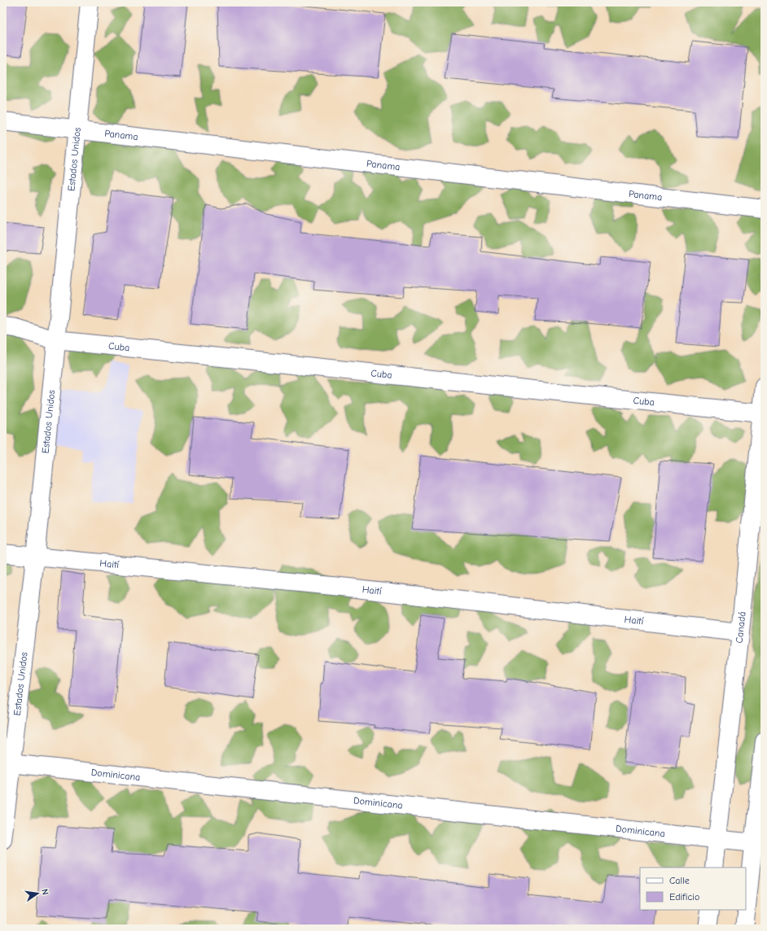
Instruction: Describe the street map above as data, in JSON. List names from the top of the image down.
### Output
{
  "streets": {
    "street": [
      "Panama",
      "Estados Unidos",
      "Cuba",
      "Haití",
      "Canadá",
      "Dominicana"
    ]
  },
  "crossings": [
    ["Panama", "Estados Unidos"],
    ["Estados Unidos", "Cuba"],
    ["Estados Unidos", "Haití"],
    ["Estados Unidos", "Dominicana"],
    ["Cuba", "Canadá"],
    ["Haití", "Canadá"],
    ["Canadá", "Dominicana"]
  ],
  "legend": ["Calle", "Edificio"],
  "north": "right"
}
